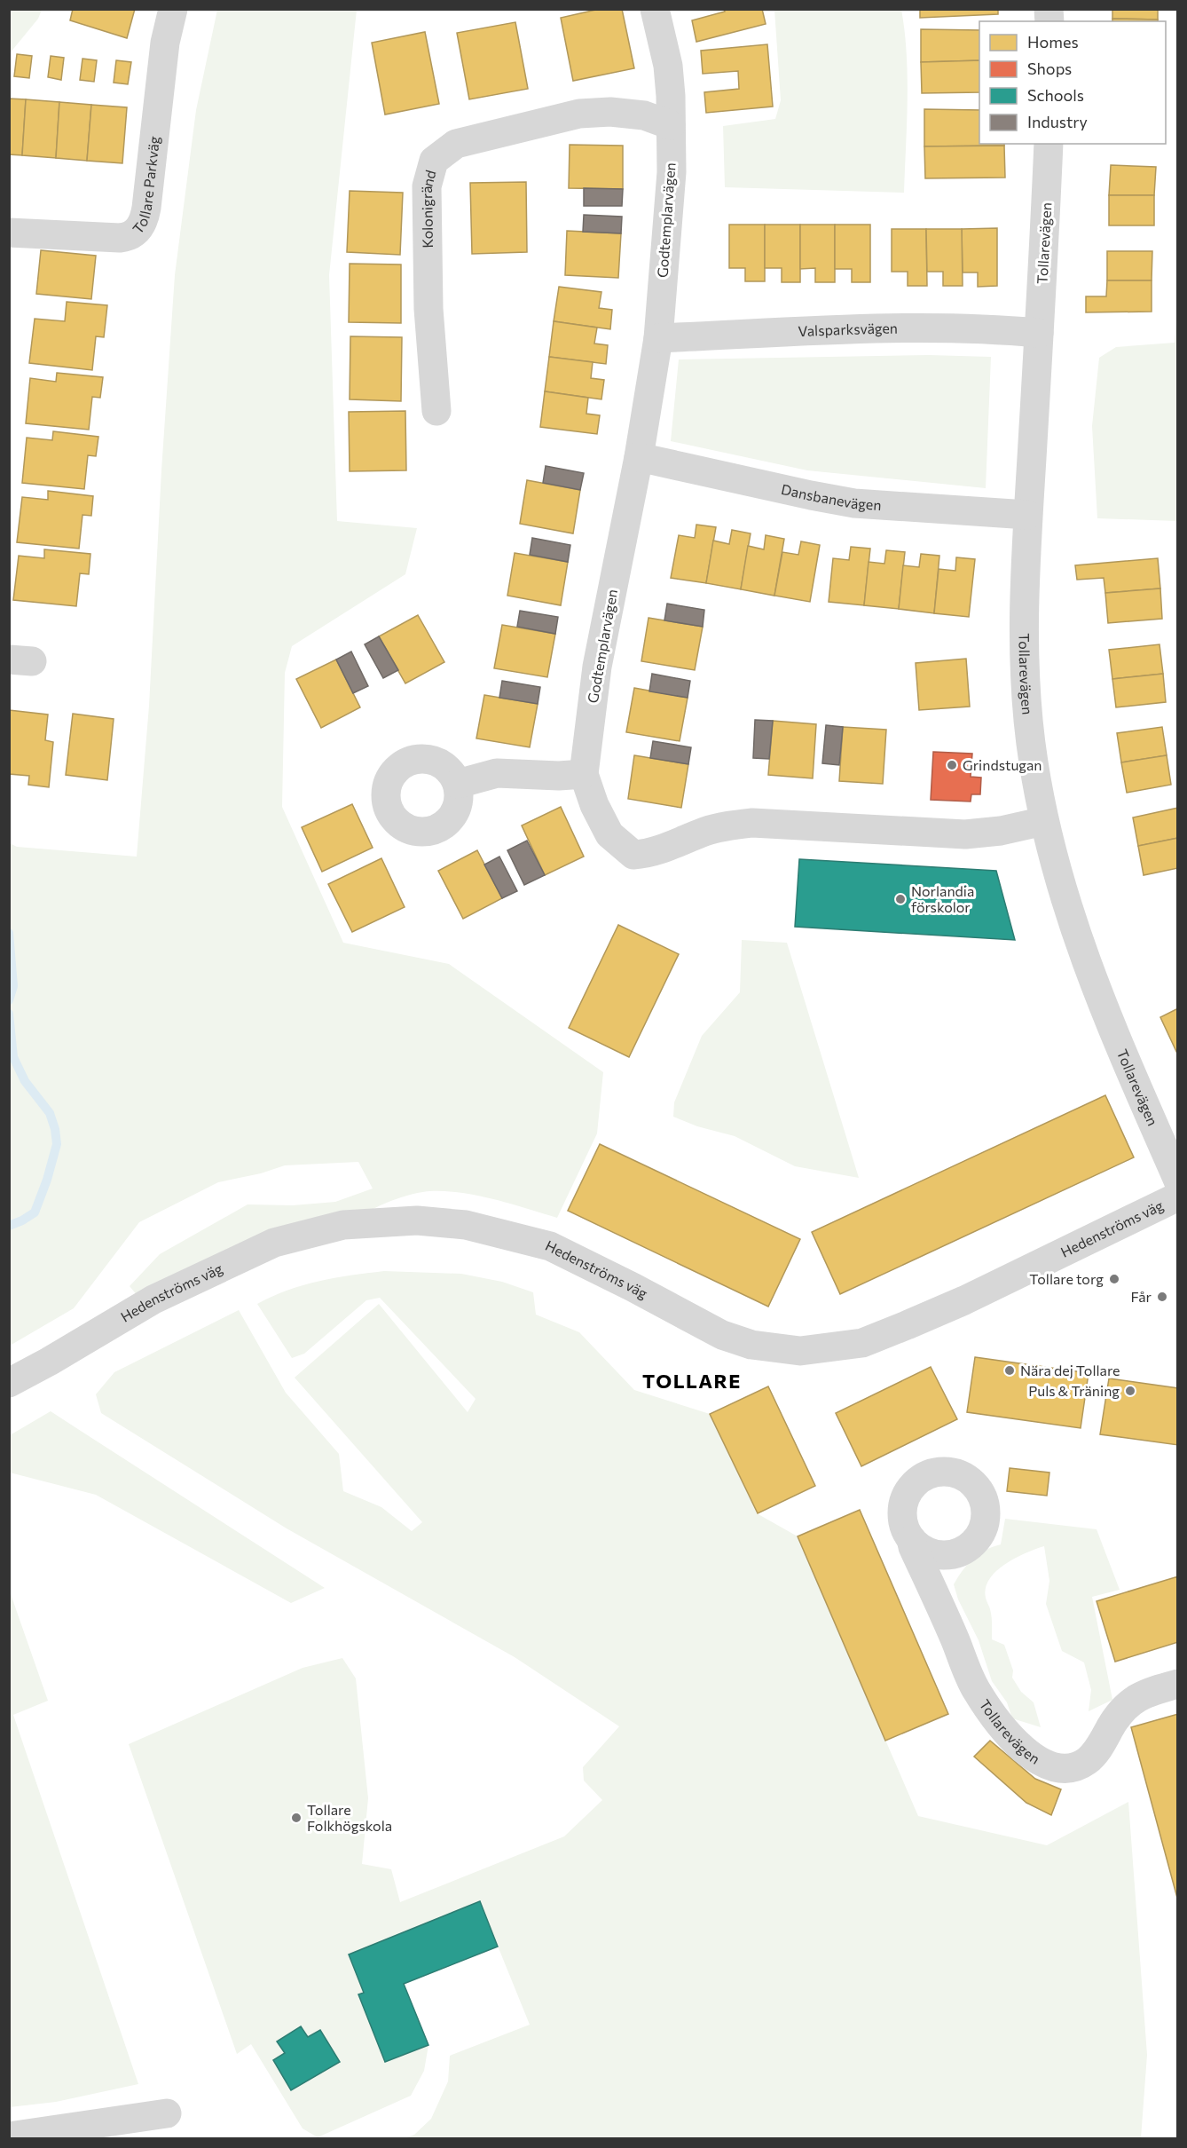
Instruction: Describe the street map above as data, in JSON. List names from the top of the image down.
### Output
{
  "streets": {
    "street": [
      "Tollare Parkväg",
      "Kolonigränd",
      "Godtemplarvägen",
      "Tollarevägen",
      "Valsparksvägen",
      "Dansbanevägen",
      "Hedenströms väg"
    ]
  },
  "crossings": [
    ["Kolonigränd", "Godtemplarvägen"],
    ["Godtemplarvägen", "Tollarevägen"],
    ["Godtemplarvägen", "Valsparksvägen"],
    ["Godtemplarvägen", "Dansbanevägen"],
    ["Tollarevägen", "Valsparksvägen"],
    ["Tollarevägen", "Dansbanevägen"]
  ],
  "districts": ["TOLLARE"],
  "places": [
    "Grindstugan",
    "Norlandia förskolor",
    "Tollare torg",
    "Får",
    "Nära dej Tollare",
    "Puls & Träning",
    "Tollare Folkhögskola"
  ],
  "legend": [
    "Homes",
    "Shops",
    "Schools",
    "Industry"
  ]
}
